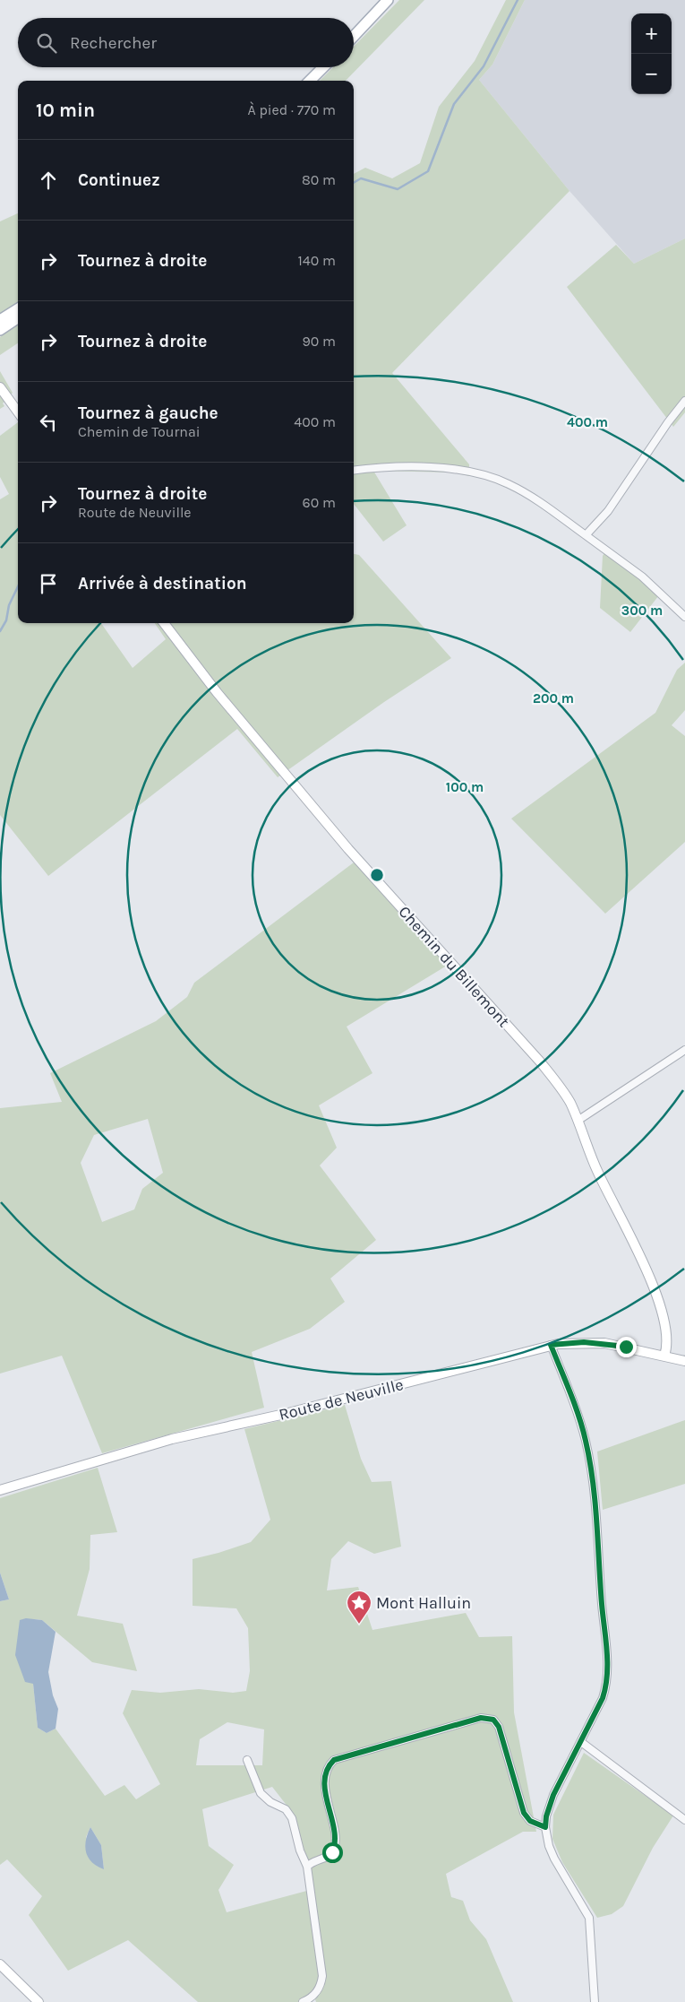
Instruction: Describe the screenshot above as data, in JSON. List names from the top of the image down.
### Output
{
  "streets": {
    "street": ["Chemin du Billemont", "Route de Neuville"]
  },
  "crossings": [
    ["Chemin du Billemont", "Route de Neuville"]
  ],
  "places": {
    "place": ["Mont Halluin"]
  },
  "page": {
    "map_buttons": ["+", "−"],
    "search": "Rechercher",
    "heading": ["10 min", "À pied · 770 m"],
    "list": [
      ["Continuez", "80 m"],
      ["Tournez à droite", "140 m"],
      ["Tournez à droite", "90 m"],
      ["Tournez à gauche", "Chemin de Tournai", "400 m"],
      ["Tournez à droite", "Route de Neuville", "60 m"],
      "Arrivée à destination"
    ]
  },
  "rings": [
    "400 m",
    "300 m",
    "200 m",
    "100 m"
  ]
}
